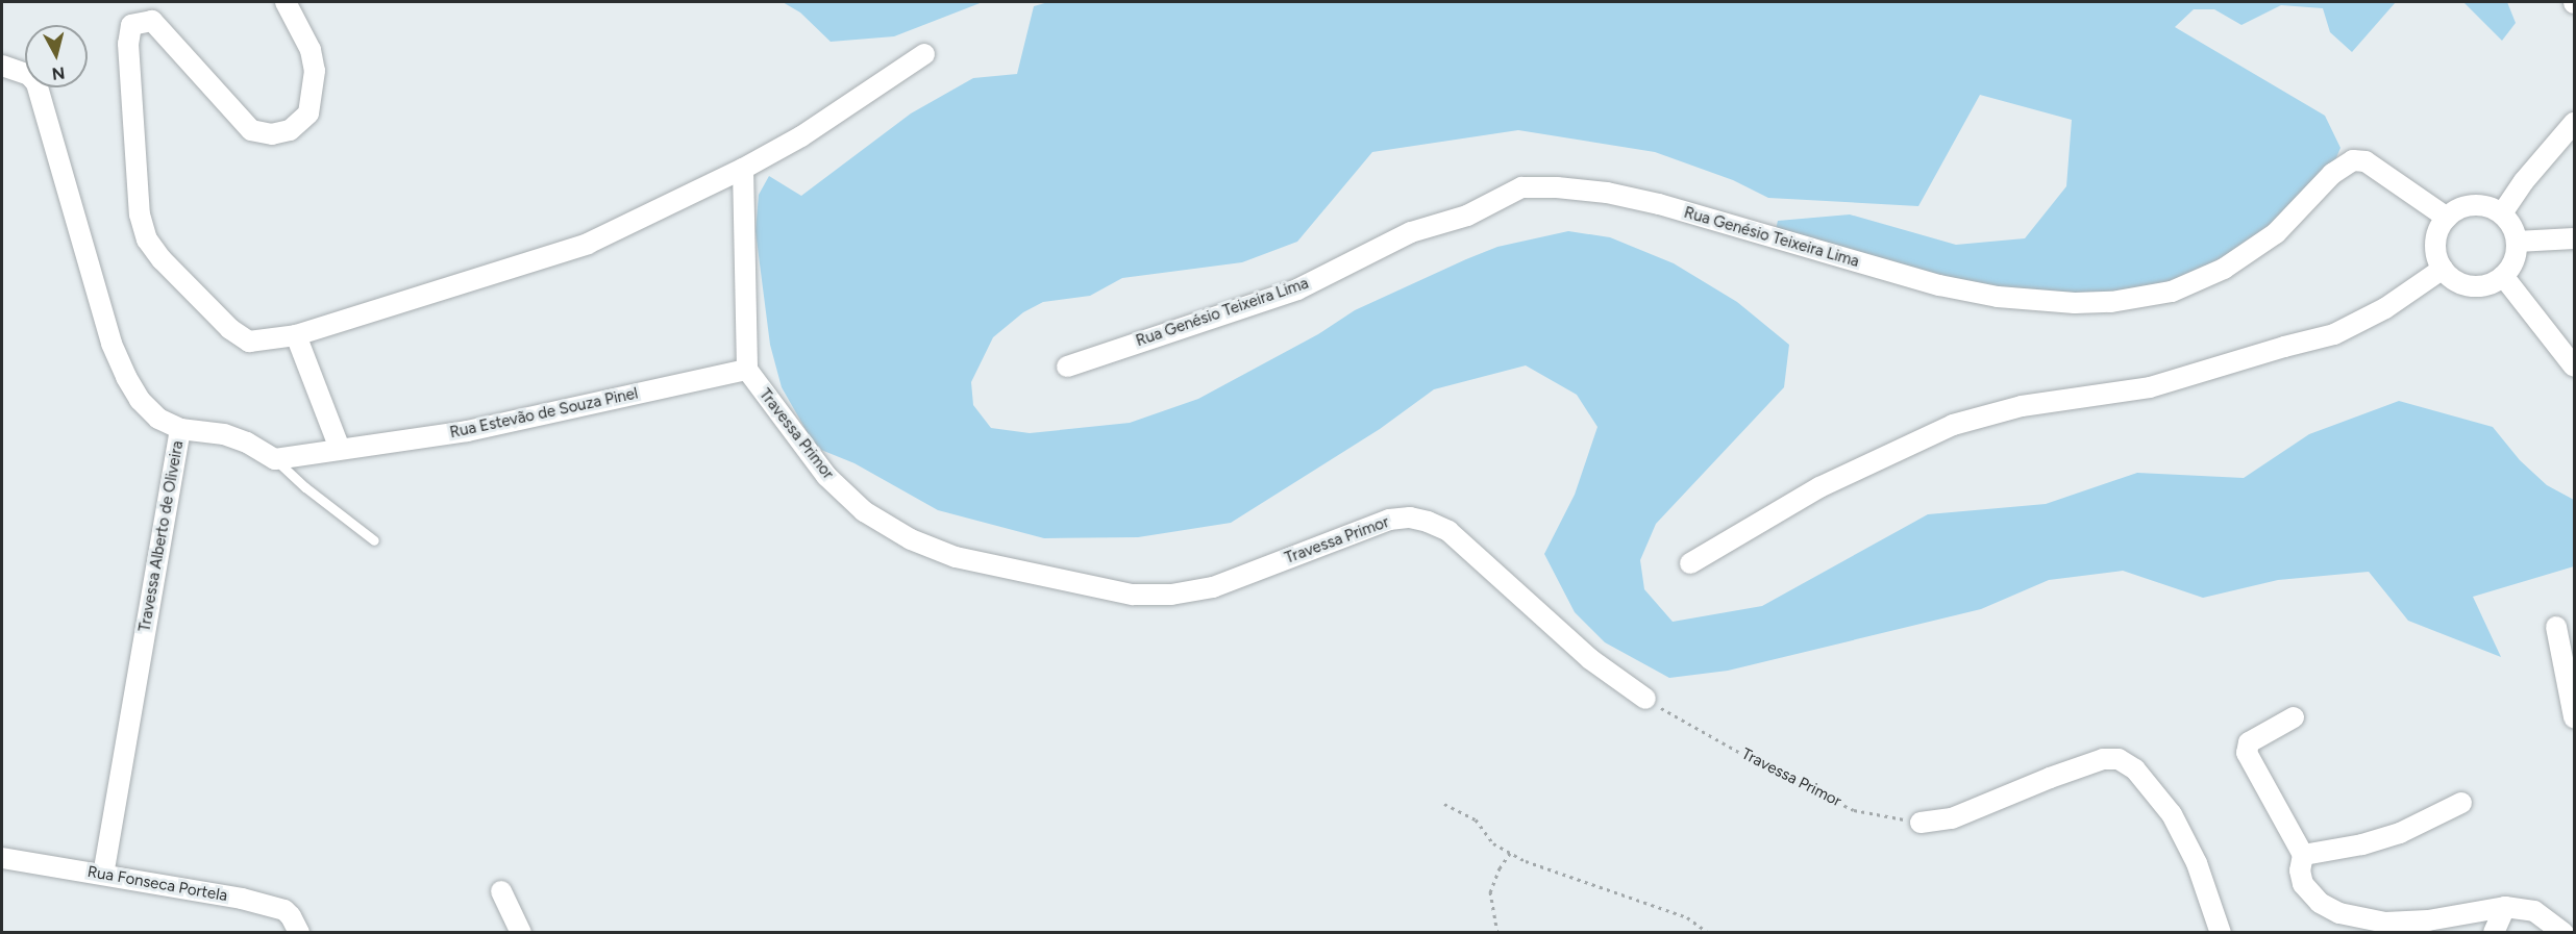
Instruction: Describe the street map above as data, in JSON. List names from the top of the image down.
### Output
{
  "streets": {
    "street": [
      "Rua Genésio Teixeira Lima",
      "Rua Estevão de Souza Pinel",
      "Travessa Primor",
      "Travessa Alberto de Oliveira",
      "Rua Fonseca Portela"
    ]
  },
  "crossings": [
    ["Rua Estevão de Souza Pinel", "Travessa Primor"],
    ["Travessa Alberto de Oliveira", "Rua Fonseca Portela"]
  ],
  "north": "bottom"
}
